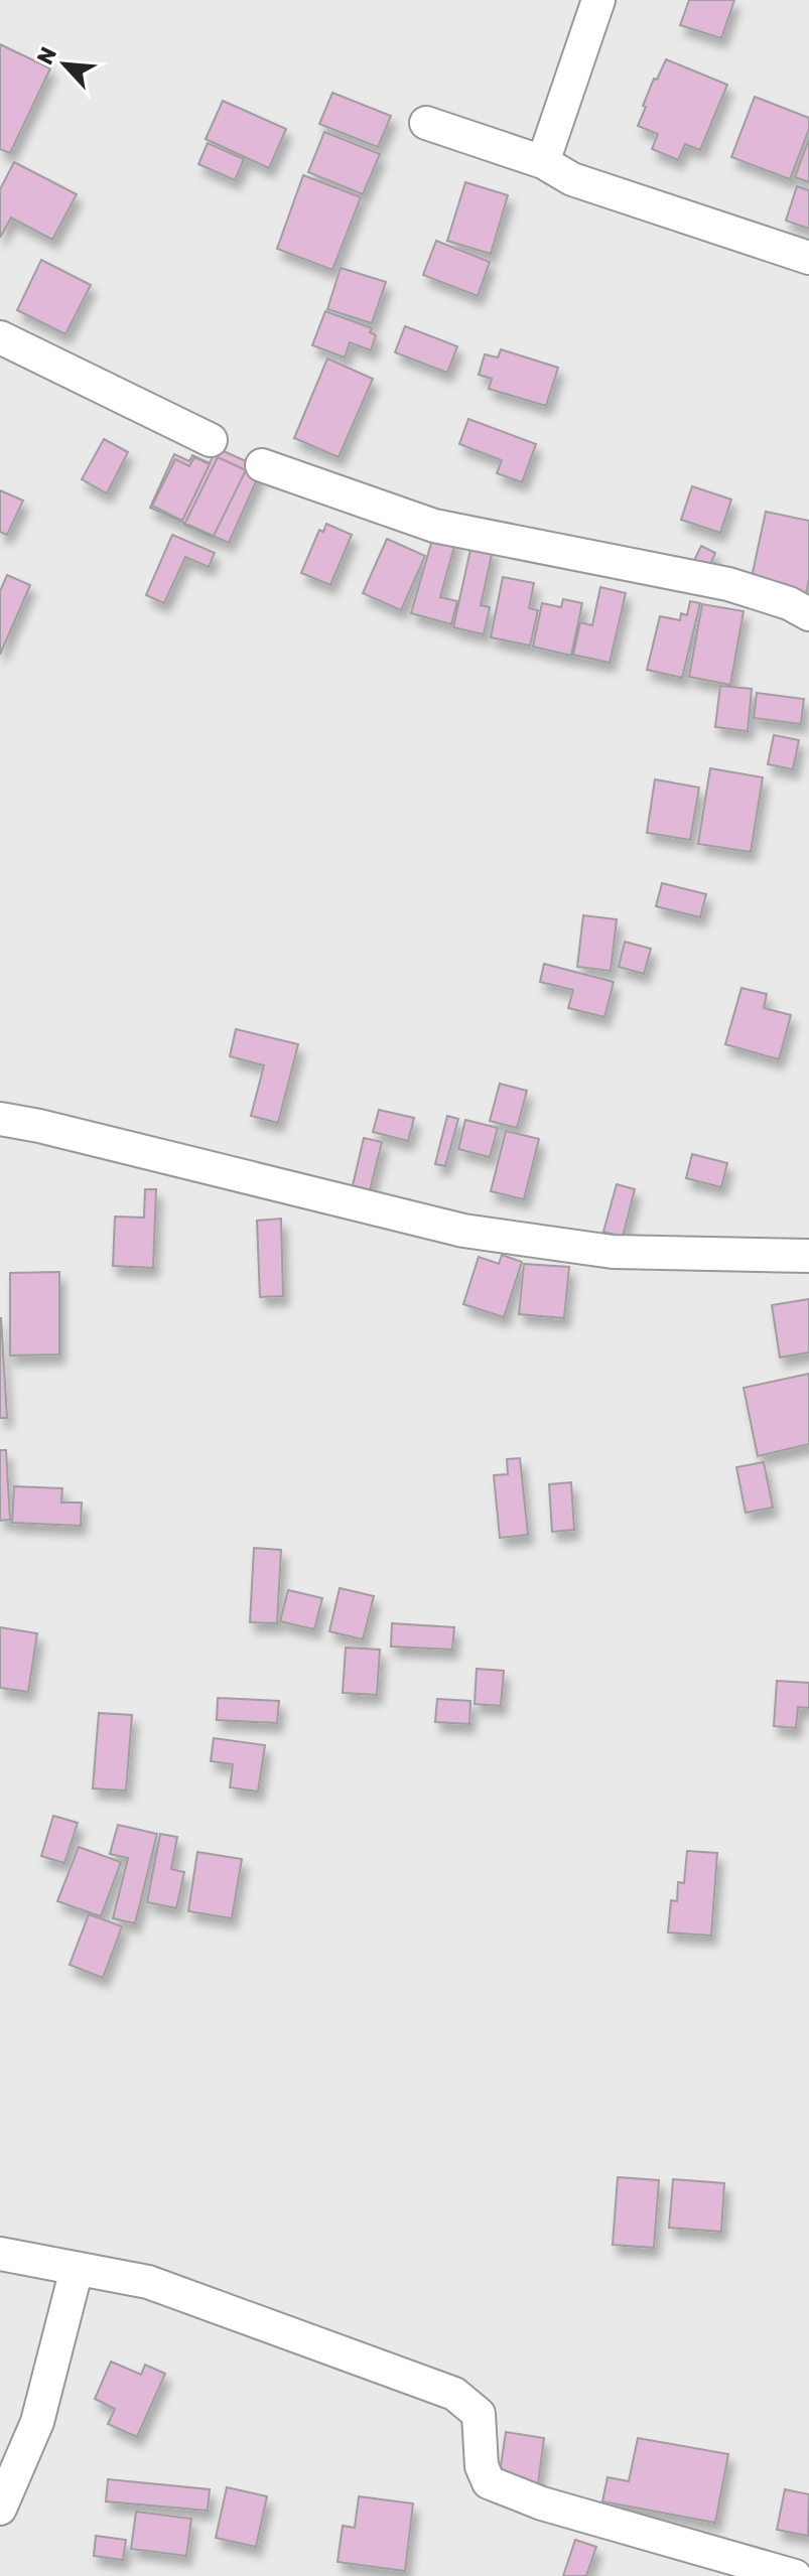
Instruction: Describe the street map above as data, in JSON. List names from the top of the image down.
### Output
{
  "north": "top left"
}
